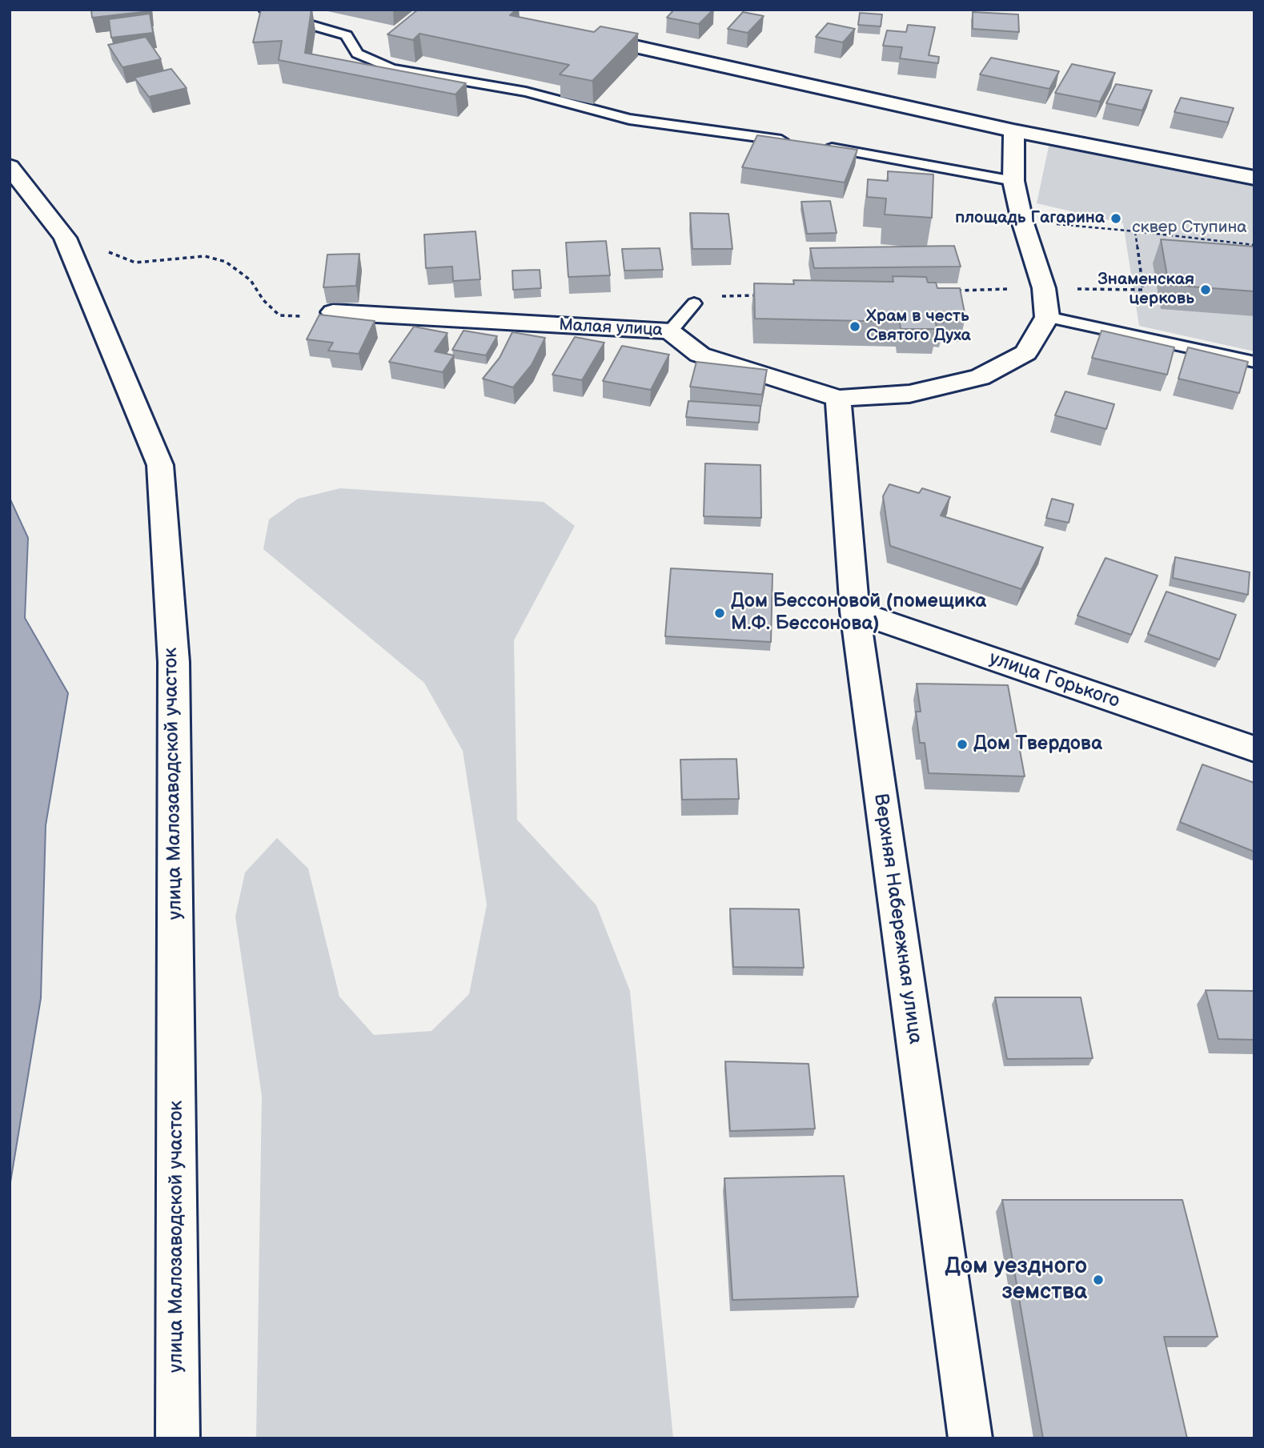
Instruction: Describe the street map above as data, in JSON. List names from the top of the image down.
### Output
{
  "streets": {
    "street": [
      "Малая улица",
      "улица Горького",
      "улица Малозаводской участок",
      "Верхняя Набережная улица"
    ]
  },
  "crossings": [
    ["Малая улица", "Верхняя Набережная улица"],
    ["улица Горького", "Верхняя Набережная улица"]
  ],
  "parks": ["сквер Ступина"],
  "places": [
    "площадь Гагарина",
    "Знаменская церковь",
    "Храм в честь Святого Духа",
    "Дом Бессоновой (помещика М.Ф. Бессонова)",
    "Дом Твердова",
    "Дом уездного земства"
  ]
}
